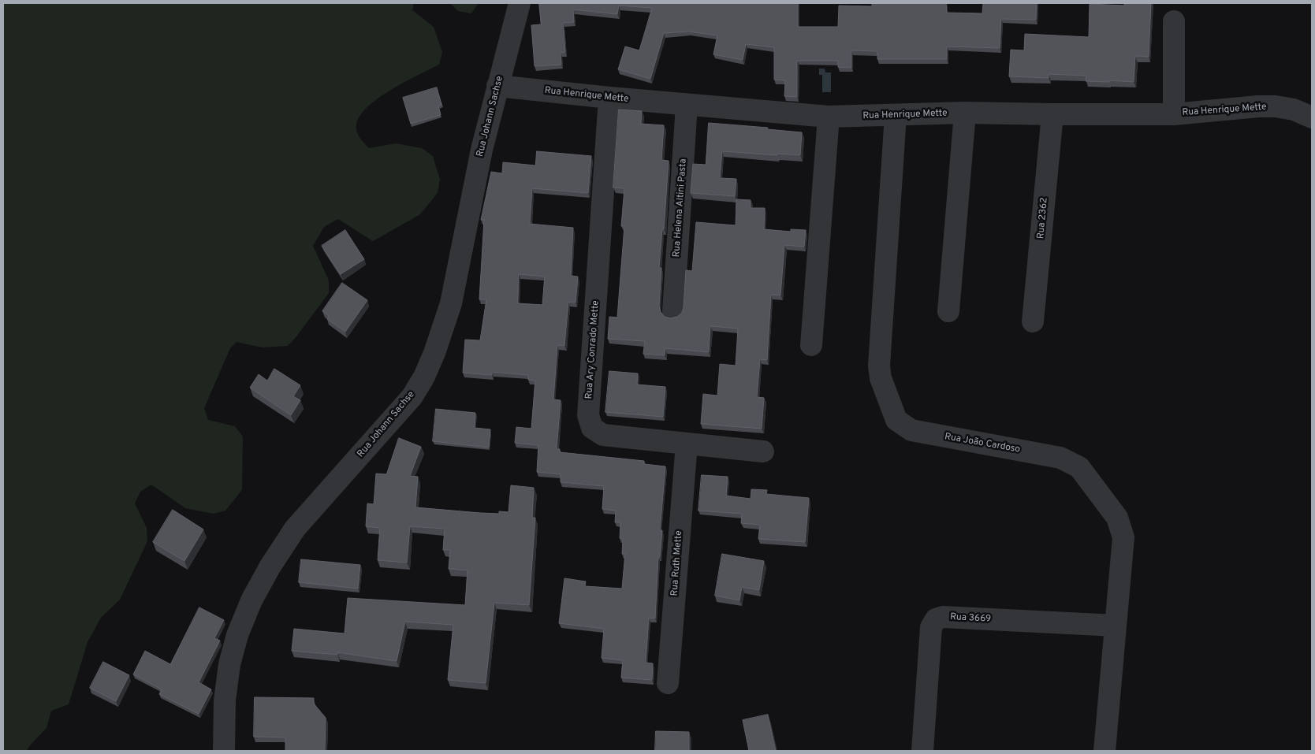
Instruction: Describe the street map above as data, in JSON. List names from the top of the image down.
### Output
{
  "streets": {
    "street": [
      "Rua Henrique Mette",
      "Rua Johann Sachse",
      "Rua Helena Altini Pasta",
      "Rua 2362",
      "Rua Ary Conrado Mette",
      "Rua João Cardoso",
      "Rua Ruth Mette",
      "Rua 3669"
    ]
  },
  "crossings": [
    ["Rua Henrique Mette", "Rua Johann Sachse"],
    ["Rua Henrique Mette", "Rua Helena Altini Pasta"],
    ["Rua Henrique Mette", "Rua 2362"],
    ["Rua Henrique Mette", "Rua Ary Conrado Mette"],
    ["Rua Henrique Mette", "Rua João Cardoso"],
    ["Rua Ary Conrado Mette", "Rua Ruth Mette"],
    ["Rua João Cardoso", "Rua 3669"]
  ]
}
